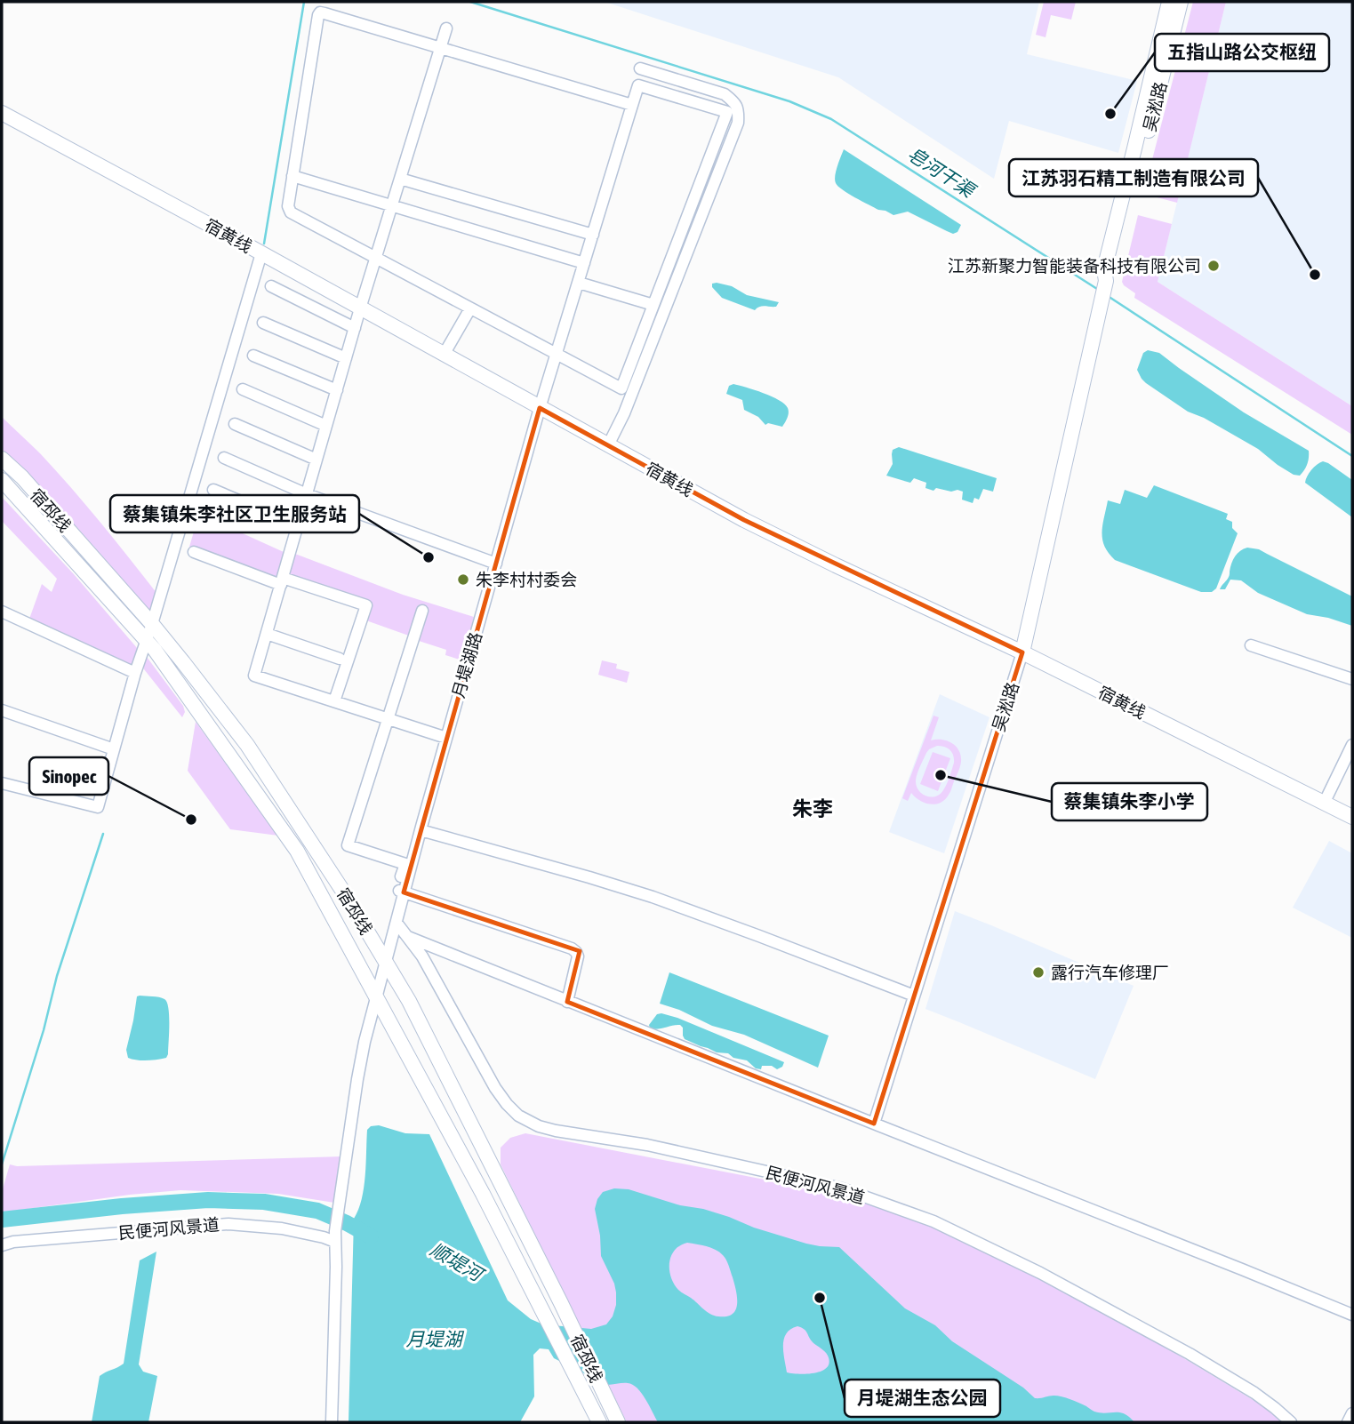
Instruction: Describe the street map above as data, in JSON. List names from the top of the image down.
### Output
{
  "streets": {
    "main road": ["吴淞路", "宿黄线", "宿邳线"],
    "street": ["月堤湖路", "民便河风景道"]
  },
  "crossings": [
    ["吴淞路", "宿黄线"],
    ["宿黄线", "月堤湖路"],
    ["宿邳线", "月堤湖路"],
    ["月堤湖路", "民便河风景道"]
  ],
  "districts": ["朱李"],
  "water": ["皂河干渠", "顺堤河", "月堤湖"],
  "places": [
    "五指山路公交枢纽",
    "江苏新聚力智能装备科技有限公司",
    "江苏羽石精工制造有限公司",
    "蔡集镇朱李社区卫生服务站",
    "朱李村村委会",
    "蔡集镇朱李小学",
    "Sinopec",
    "露行汽车修理厂",
    "月堤湖生态公园"
  ]
}
